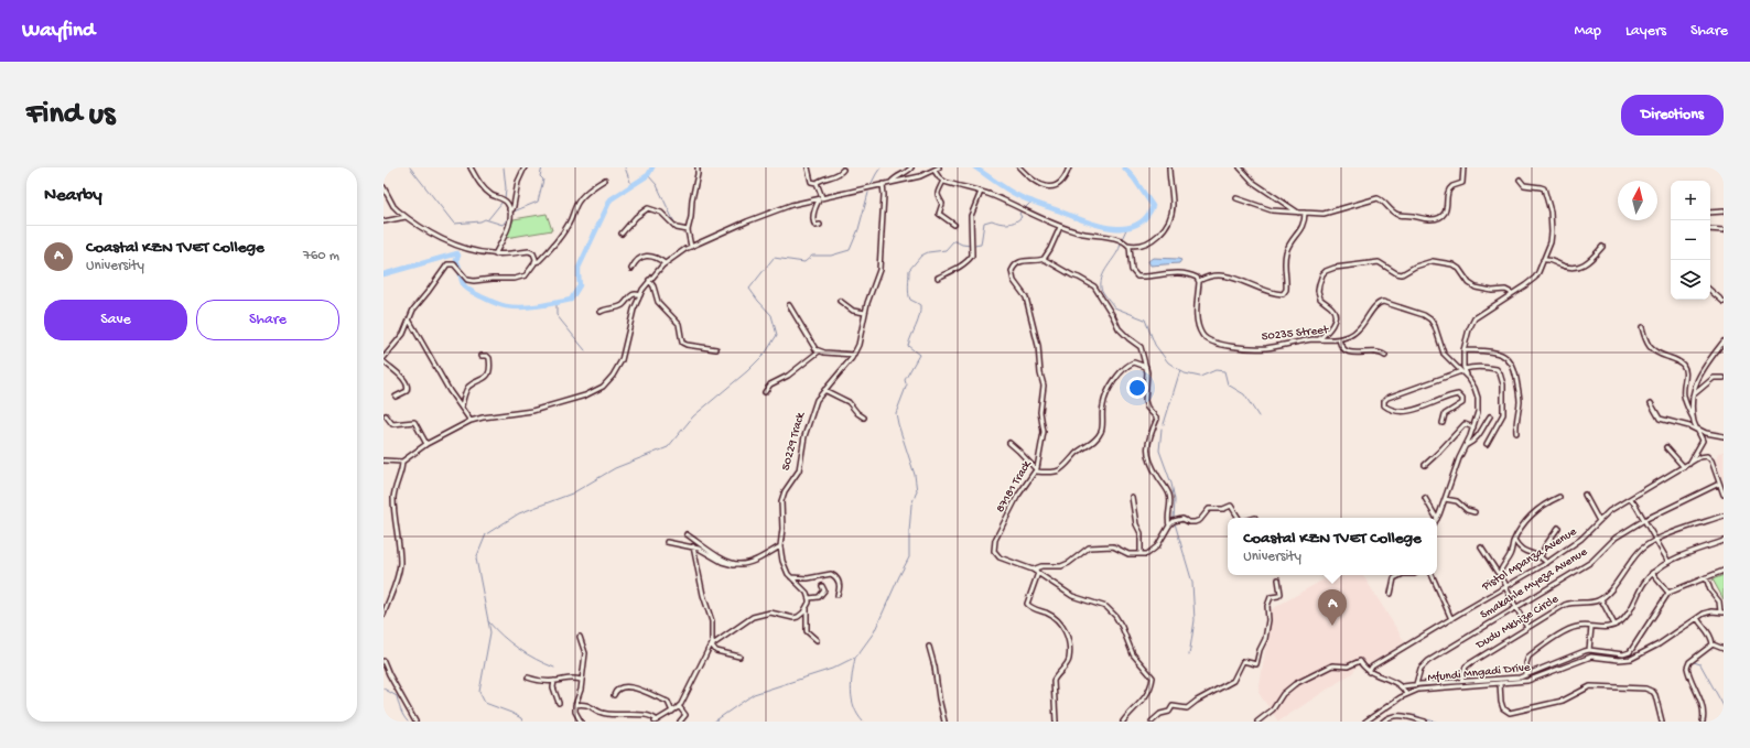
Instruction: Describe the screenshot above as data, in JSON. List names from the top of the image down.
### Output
{
  "streets": {
    "street": [
      "50235 Street",
      "50229 Track",
      "87181 Track",
      "Pistol Mpanza Avenue",
      "Smakahle Myeza Avenue",
      "Dudu Mkhize Circle",
      "Mfundi Mngadi Drive"
    ]
  },
  "crossings": [
    ["Pistol Mpanza Avenue", "Smakahle Myeza Avenue"]
  ],
  "north": "top",
  "page": {
    "header": "Wayfind",
    "nav": ["Map", "Layers", "Share"],
    "buttons": [
      "Directions",
      ["Save", "Share"]
    ],
    "title": "Find us",
    "heading": "Nearby",
    "map_buttons": ["+", "−"],
    "list": [
      {
        "mark": "A",
        "name": "Coastal KZN TVET College",
        "note": "University",
        "value": "760 m"
      }
    ],
    "popup": ["Coastal KZN TVET College", "University"],
    "pins": "A"
  }
}
